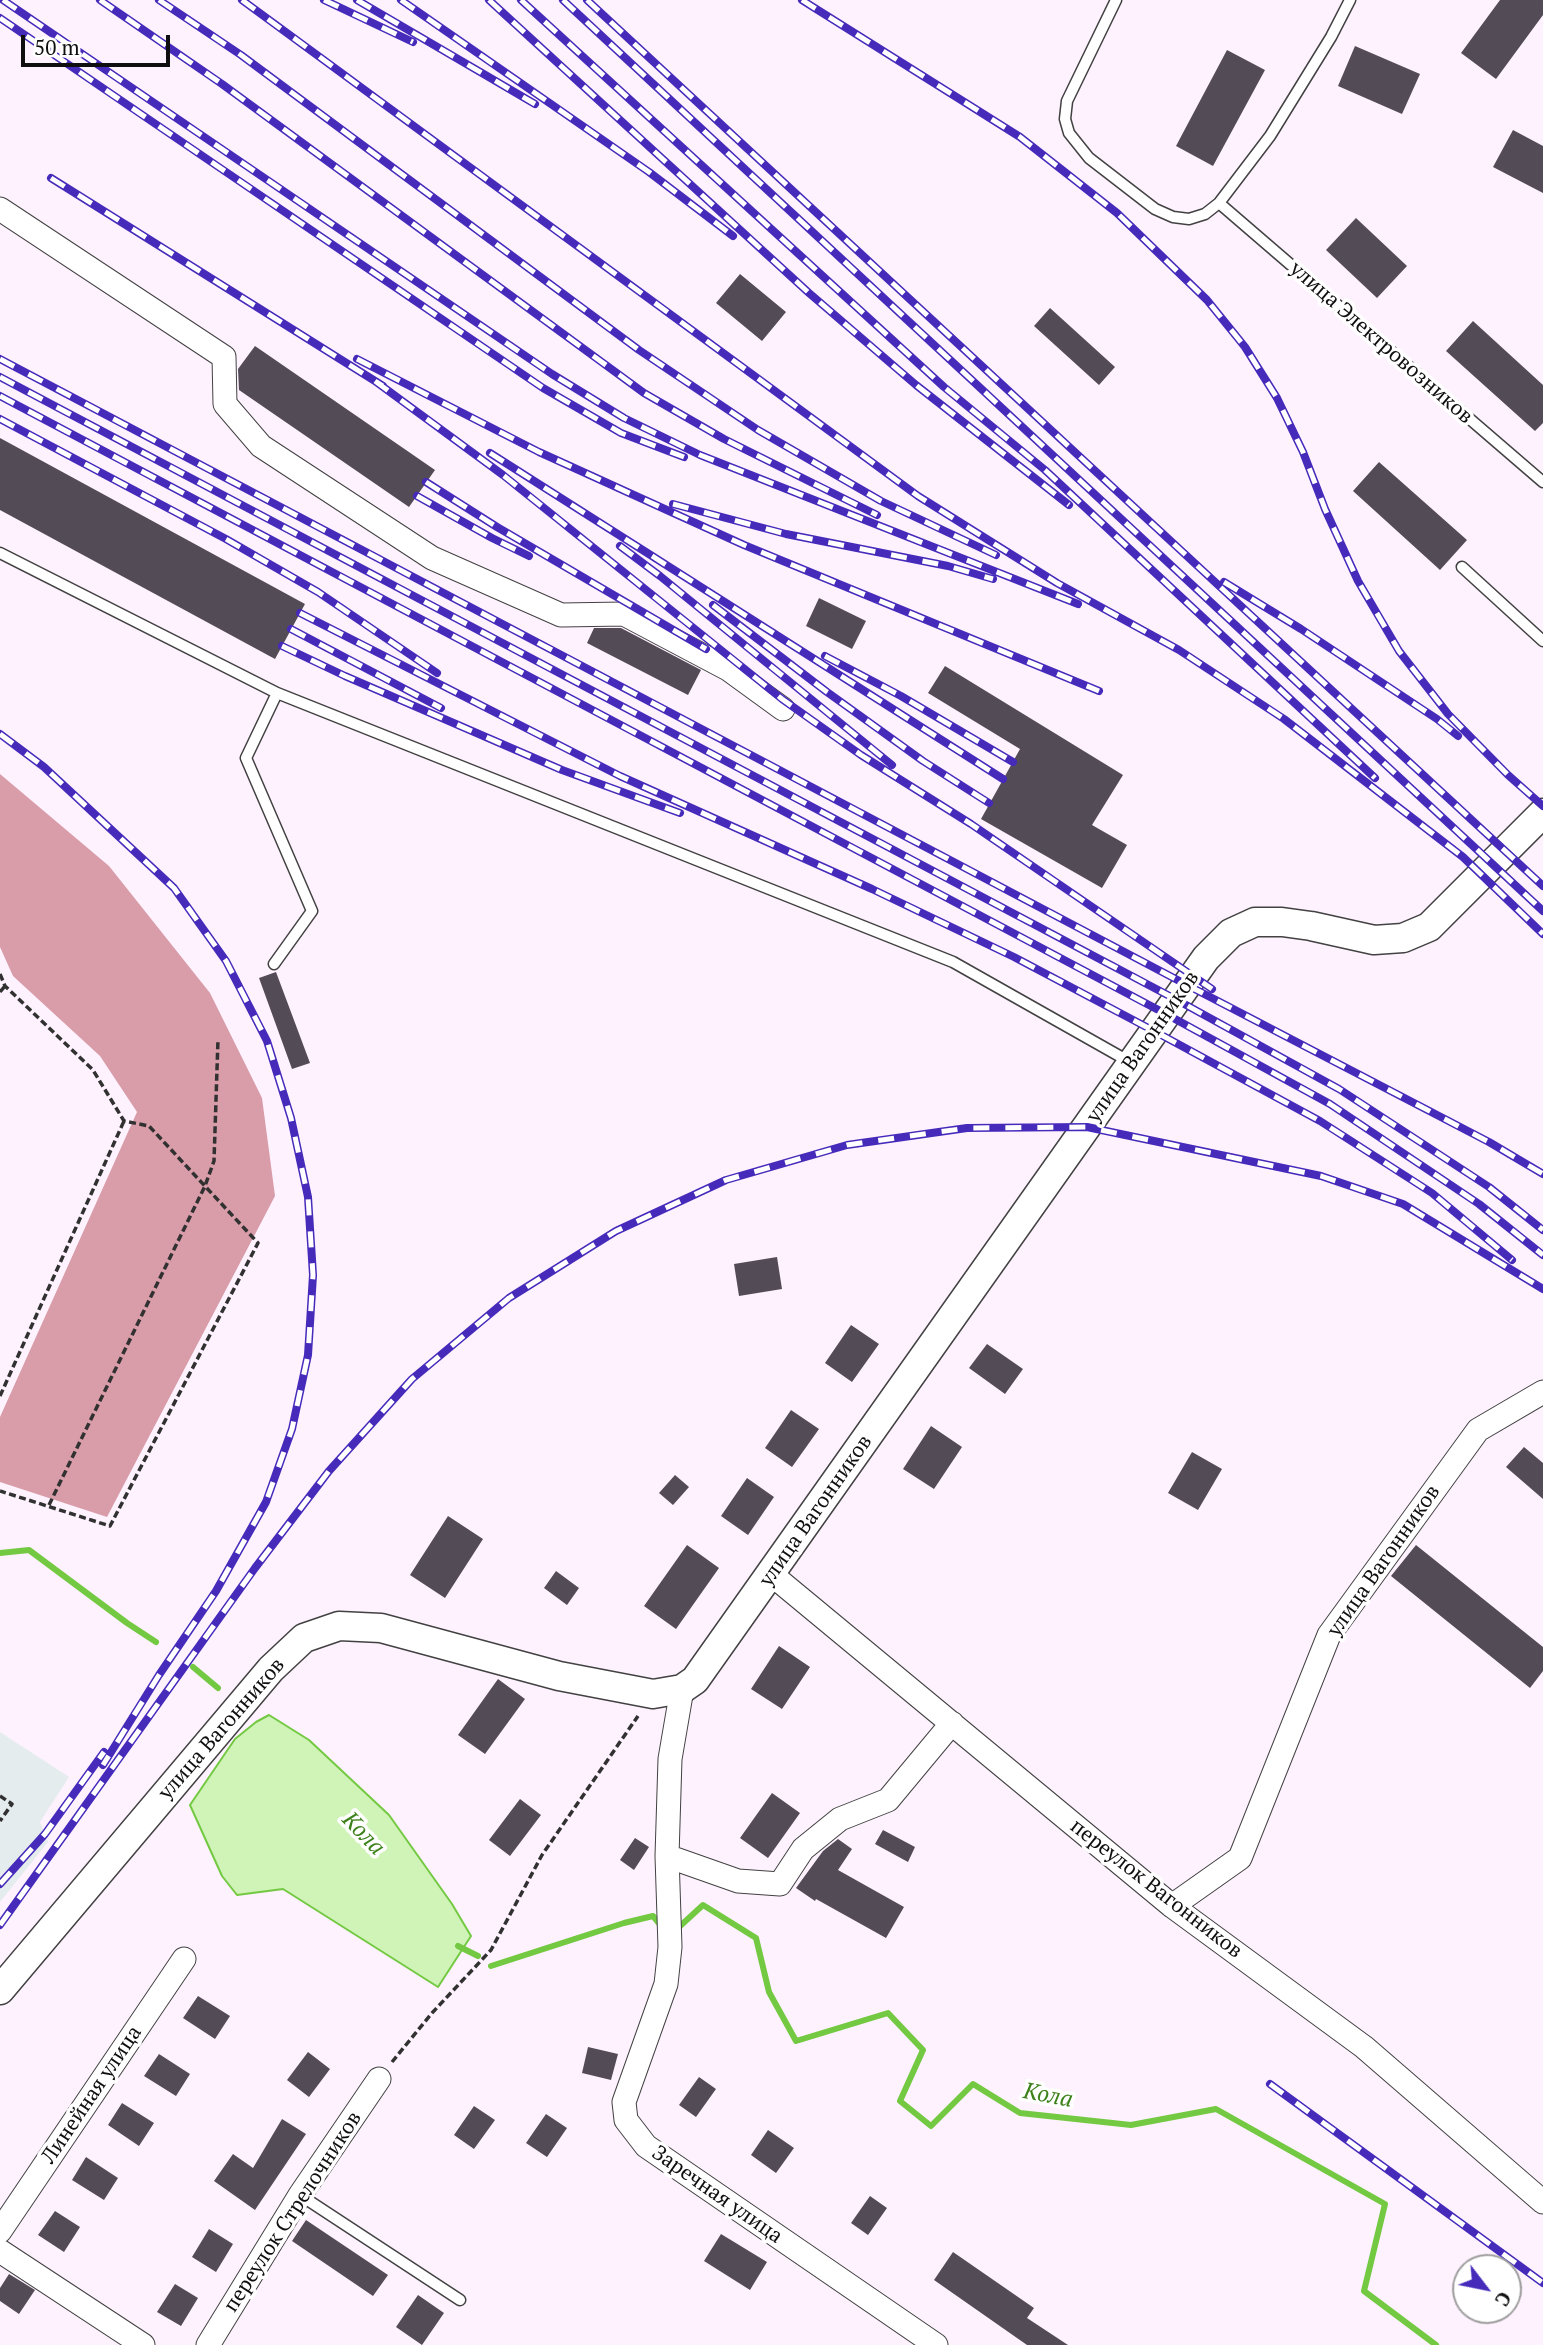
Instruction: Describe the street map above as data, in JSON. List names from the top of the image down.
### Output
{
  "streets": {
    "street": [
      "улица Вагонников",
      "переулок Вагонников",
      "Линейная улица",
      "Заречная улица",
      "переулок Стрелочников"
    ],
    "lane": ["улица Электровозников"]
  },
  "crossings": [
    ["улица Вагонников", "переулок Вагонников"],
    ["улица Вагонников", "Заречная улица"]
  ],
  "water": ["Кола"],
  "scale_bar": "50 m",
  "north": "bottom right"
}
